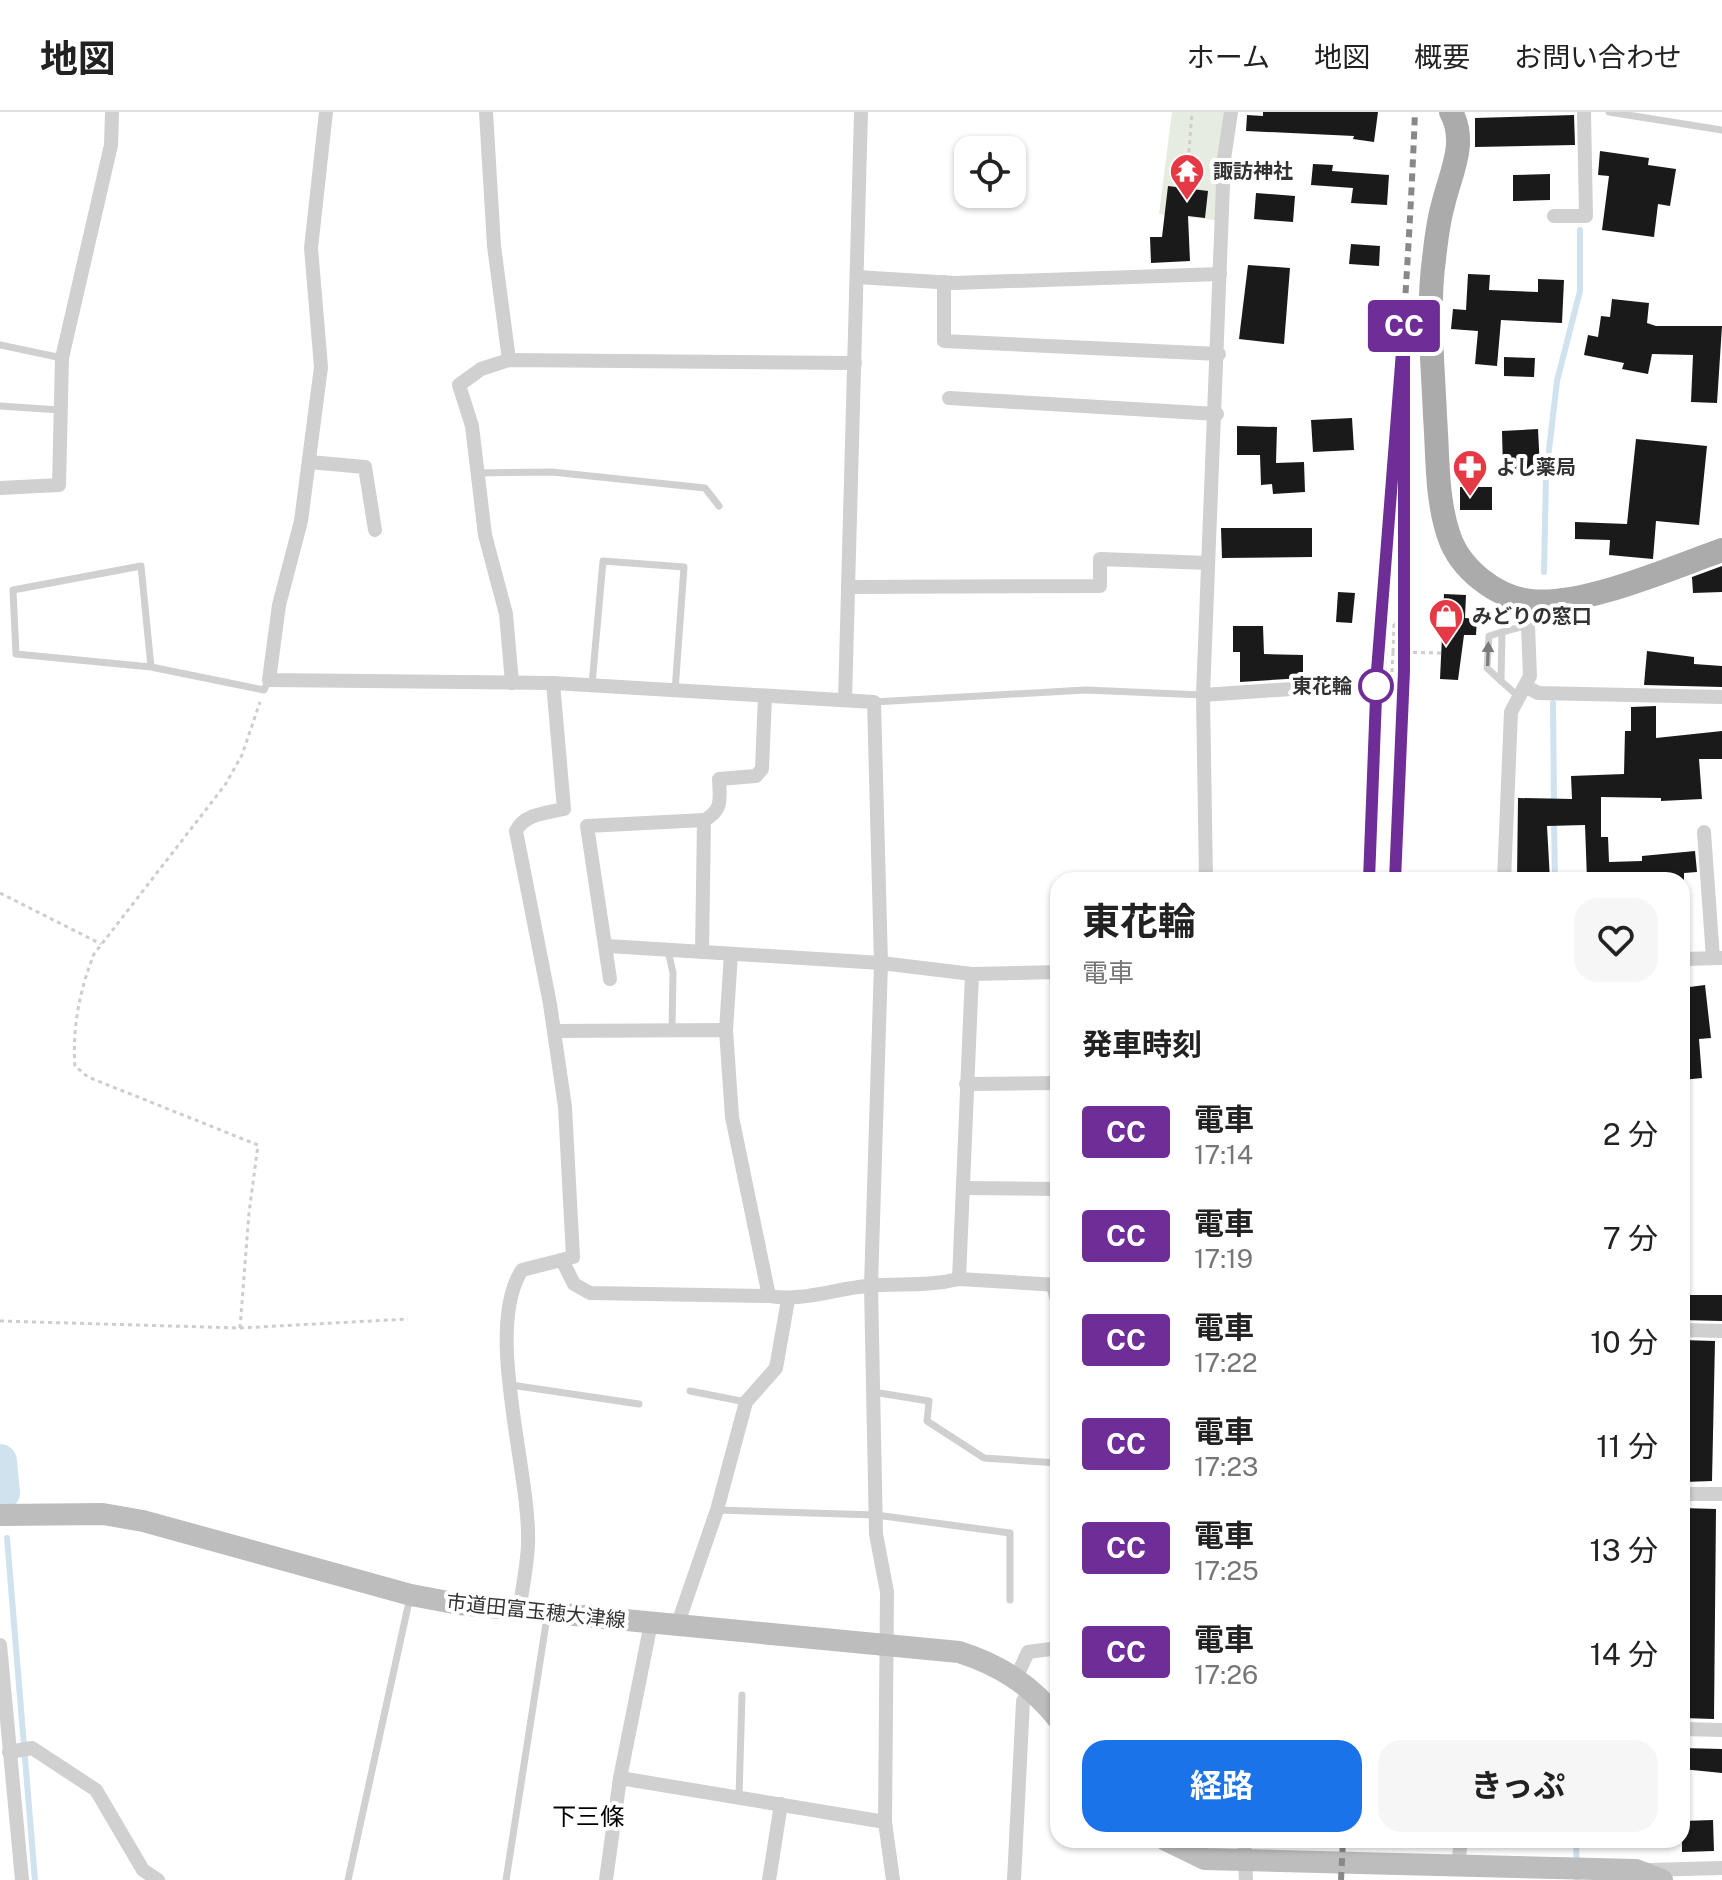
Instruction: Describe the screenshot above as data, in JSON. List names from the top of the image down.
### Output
{
  "streets": {
    "street": ["市道田富玉穂大津線"]
  },
  "districts": ["下三條"],
  "places": {
    "temple": ["諏訪神社"],
    "pharmacy": ["よし薬局"],
    "shop": ["みどりの窓口"],
    "other": ["東花輪"]
  },
  "page": {
    "header": "地図",
    "nav": [
      "ホーム",
      "地図",
      "概要",
      "お問い合わせ"
    ],
    "on_map": "CC",
    "heading": [
      ["東花輪", "電車"],
      "発車時刻"
    ],
    "list": [
      {
        "mark": "CC",
        "name": "電車",
        "note": "17:14",
        "value": "2 分"
      },
      {
        "mark": "CC",
        "name": "電車",
        "note": "17:19",
        "value": "7 分"
      },
      {
        "mark": "CC",
        "name": "電車",
        "note": "17:22",
        "value": "10 分"
      },
      {
        "mark": "CC",
        "name": "電車",
        "note": "17:23",
        "value": "11 分"
      },
      {
        "mark": "CC",
        "name": "電車",
        "note": "17:25",
        "value": "13 分"
      },
      {
        "mark": "CC",
        "name": "電車",
        "note": "17:26",
        "value": "14 分"
      }
    ],
    "buttons": ["経路", "きっぷ"]
  }
}
